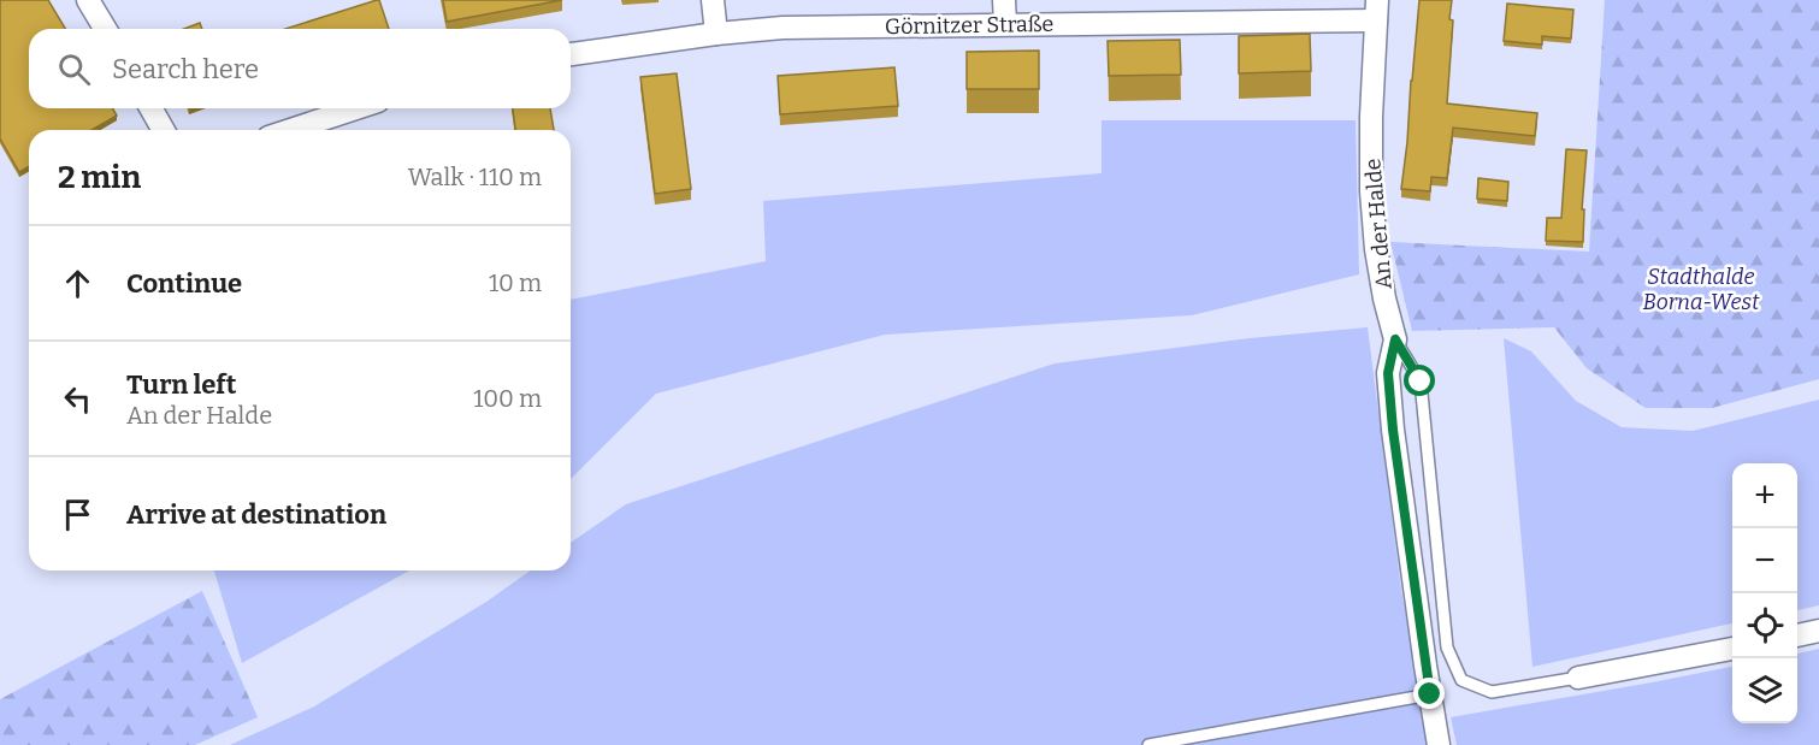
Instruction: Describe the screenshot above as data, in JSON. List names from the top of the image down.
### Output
{
  "streets": {
    "street": ["Görnitzer Straße", "An der Halde"]
  },
  "crossings": [
    ["Görnitzer Straße", "An der Halde"]
  ],
  "parks": ["Stadthalde Borna-West"],
  "page": {
    "search": "Search here",
    "heading": ["2 min", "Walk · 110 m"],
    "list": [
      ["Continue", "10 m"],
      ["Turn left", "An der Halde", "100 m"],
      "Arrive at destination"
    ],
    "map_buttons": ["+", "−"]
  }
}
